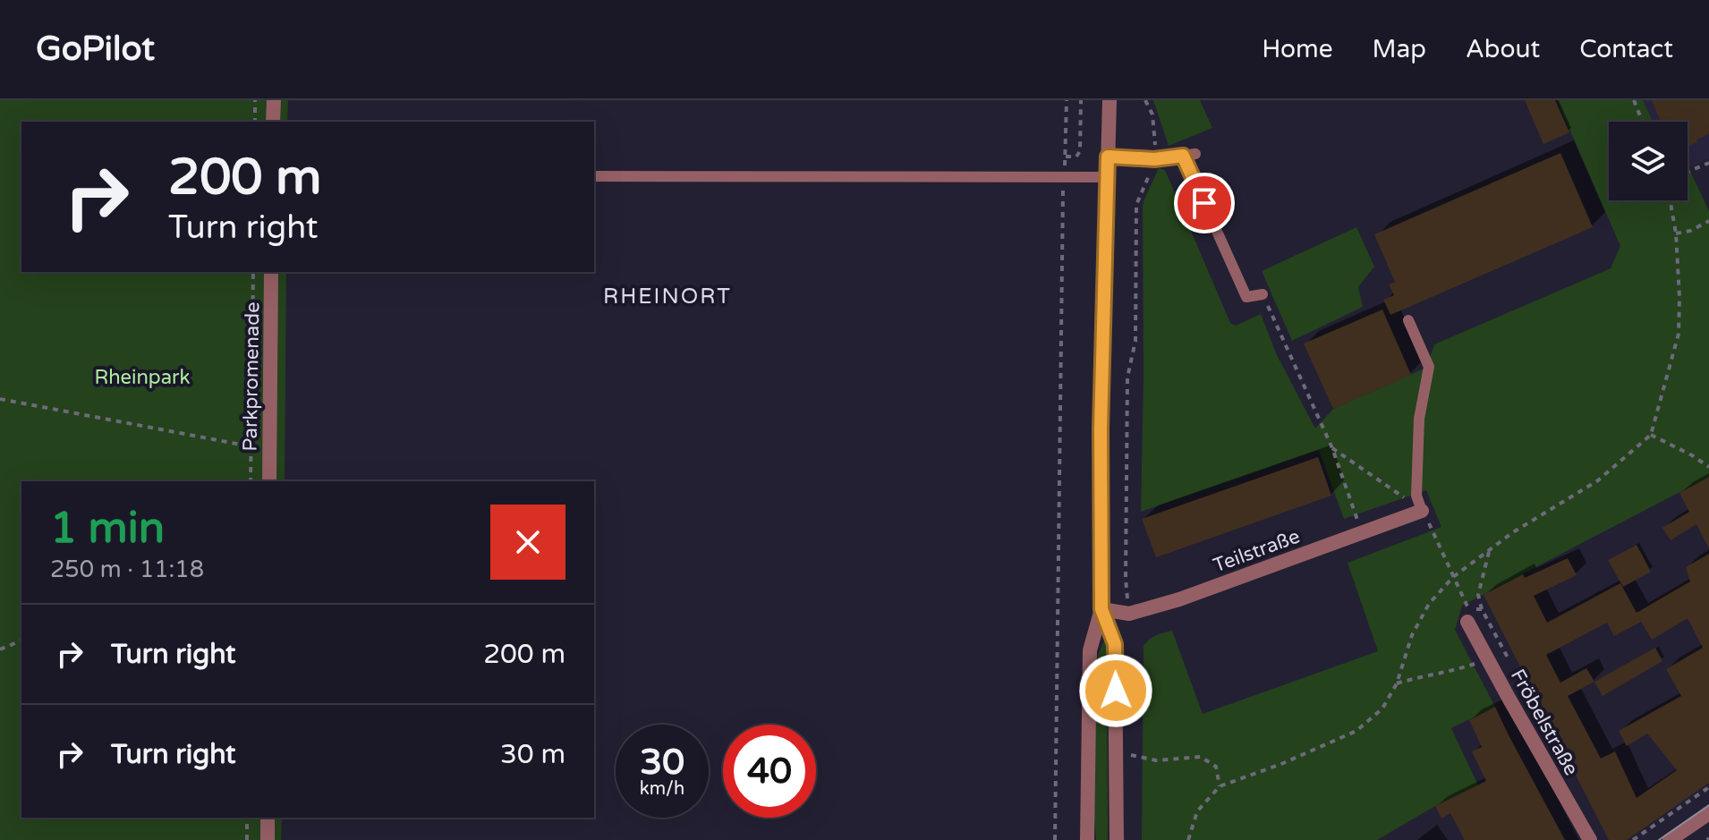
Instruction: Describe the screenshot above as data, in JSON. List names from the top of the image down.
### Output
{
  "streets": {
    "street": ["Parkpromenade", "Teilstraße", "Fröbelstraße"]
  },
  "districts": ["RHEINORT"],
  "parks": ["Rheinpark"],
  "page": {
    "header": "GoPilot",
    "nav": [
      "Home",
      "Map",
      "About",
      "Contact"
    ],
    "turn": ["200 m", "Turn right"],
    "heading": ["1 min", "250 m · 11:18"],
    "list": [
      {
        "name": "Turn right",
        "value": "200 m"
      },
      {
        "name": "Turn right",
        "value": "30 m"
      }
    ],
    "speed": "30 km/h",
    "limit": "40"
  }
}
